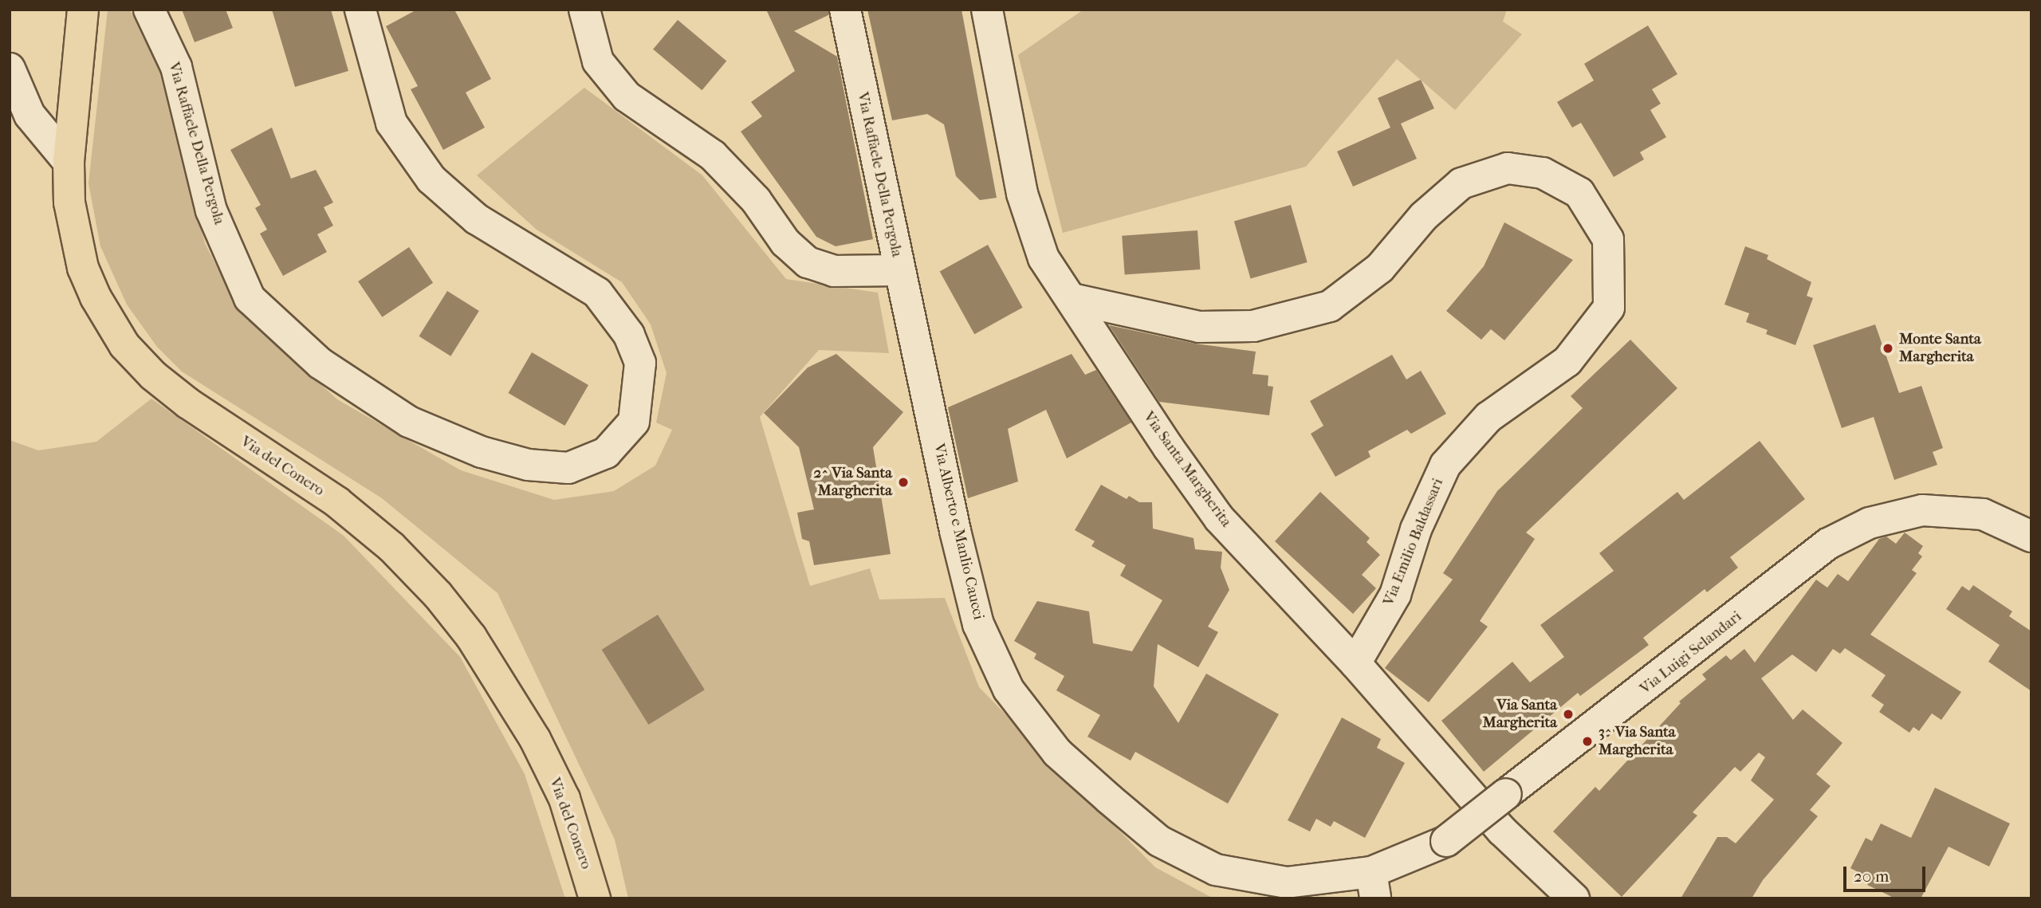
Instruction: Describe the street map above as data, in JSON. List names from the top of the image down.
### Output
{
  "streets": {
    "main road": ["Via del Conero"],
    "street": [
      "Via Raffaele Della Pergola",
      "Via Santa Margherita",
      "Via Alberto e Manlio Caucci",
      "Via Emilio Baldassari",
      "Via Luigi Selandari"
    ]
  },
  "crossings": [
    ["Via Raffaele Della Pergola", "Via Alberto e Manlio Caucci"],
    ["Via Santa Margherita", "Via Emilio Baldassari"],
    ["Via Alberto e Manlio Caucci", "Via Luigi Selandari"]
  ],
  "places": [
    "Monte Santa Margherita",
    "2^ Via Santa Margherita",
    "Via Santa Margherita",
    "3^ Via Santa Margherita"
  ],
  "scale_bar": "20 m"
}
